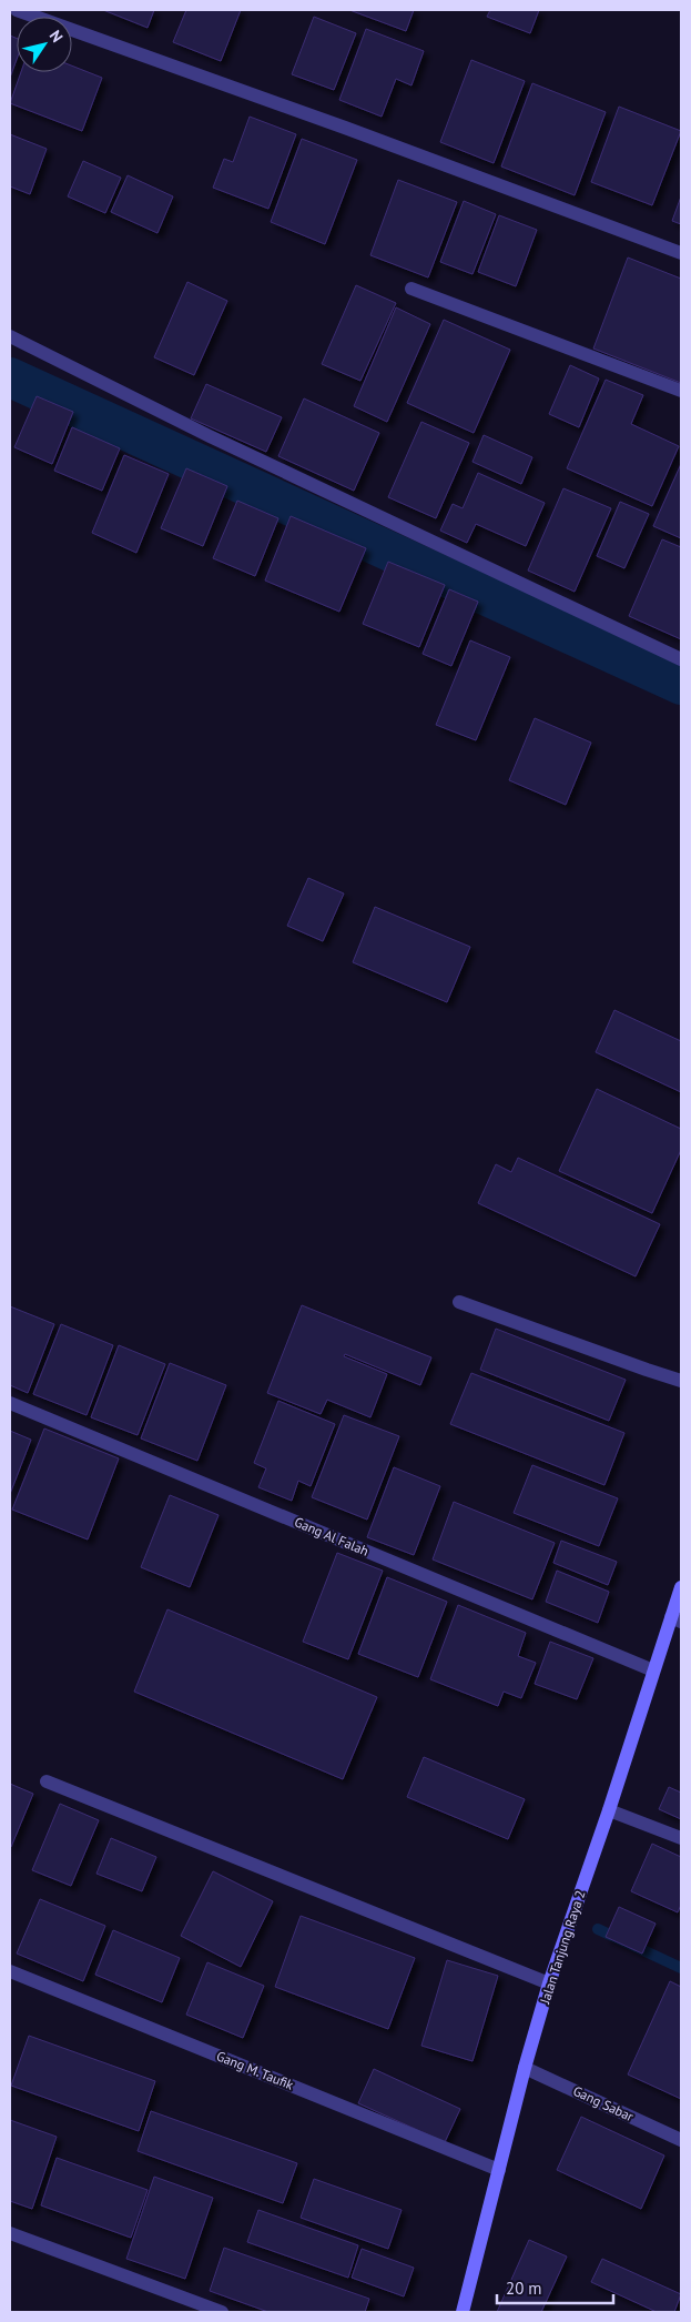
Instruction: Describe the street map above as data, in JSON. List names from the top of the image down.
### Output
{
  "streets": {
    "street": [
      "Gang Al Falah",
      "Jalan Tanjung Raya 2",
      "Gang M. Taufik",
      "Gang Sabar"
    ]
  },
  "crossings": [
    ["Gang Al Falah", "Jalan Tanjung Raya 2"],
    ["Jalan Tanjung Raya 2", "Gang M. Taufik"],
    ["Jalan Tanjung Raya 2", "Gang Sabar"]
  ],
  "scale_bar": "20 m",
  "north": "top right"
}
